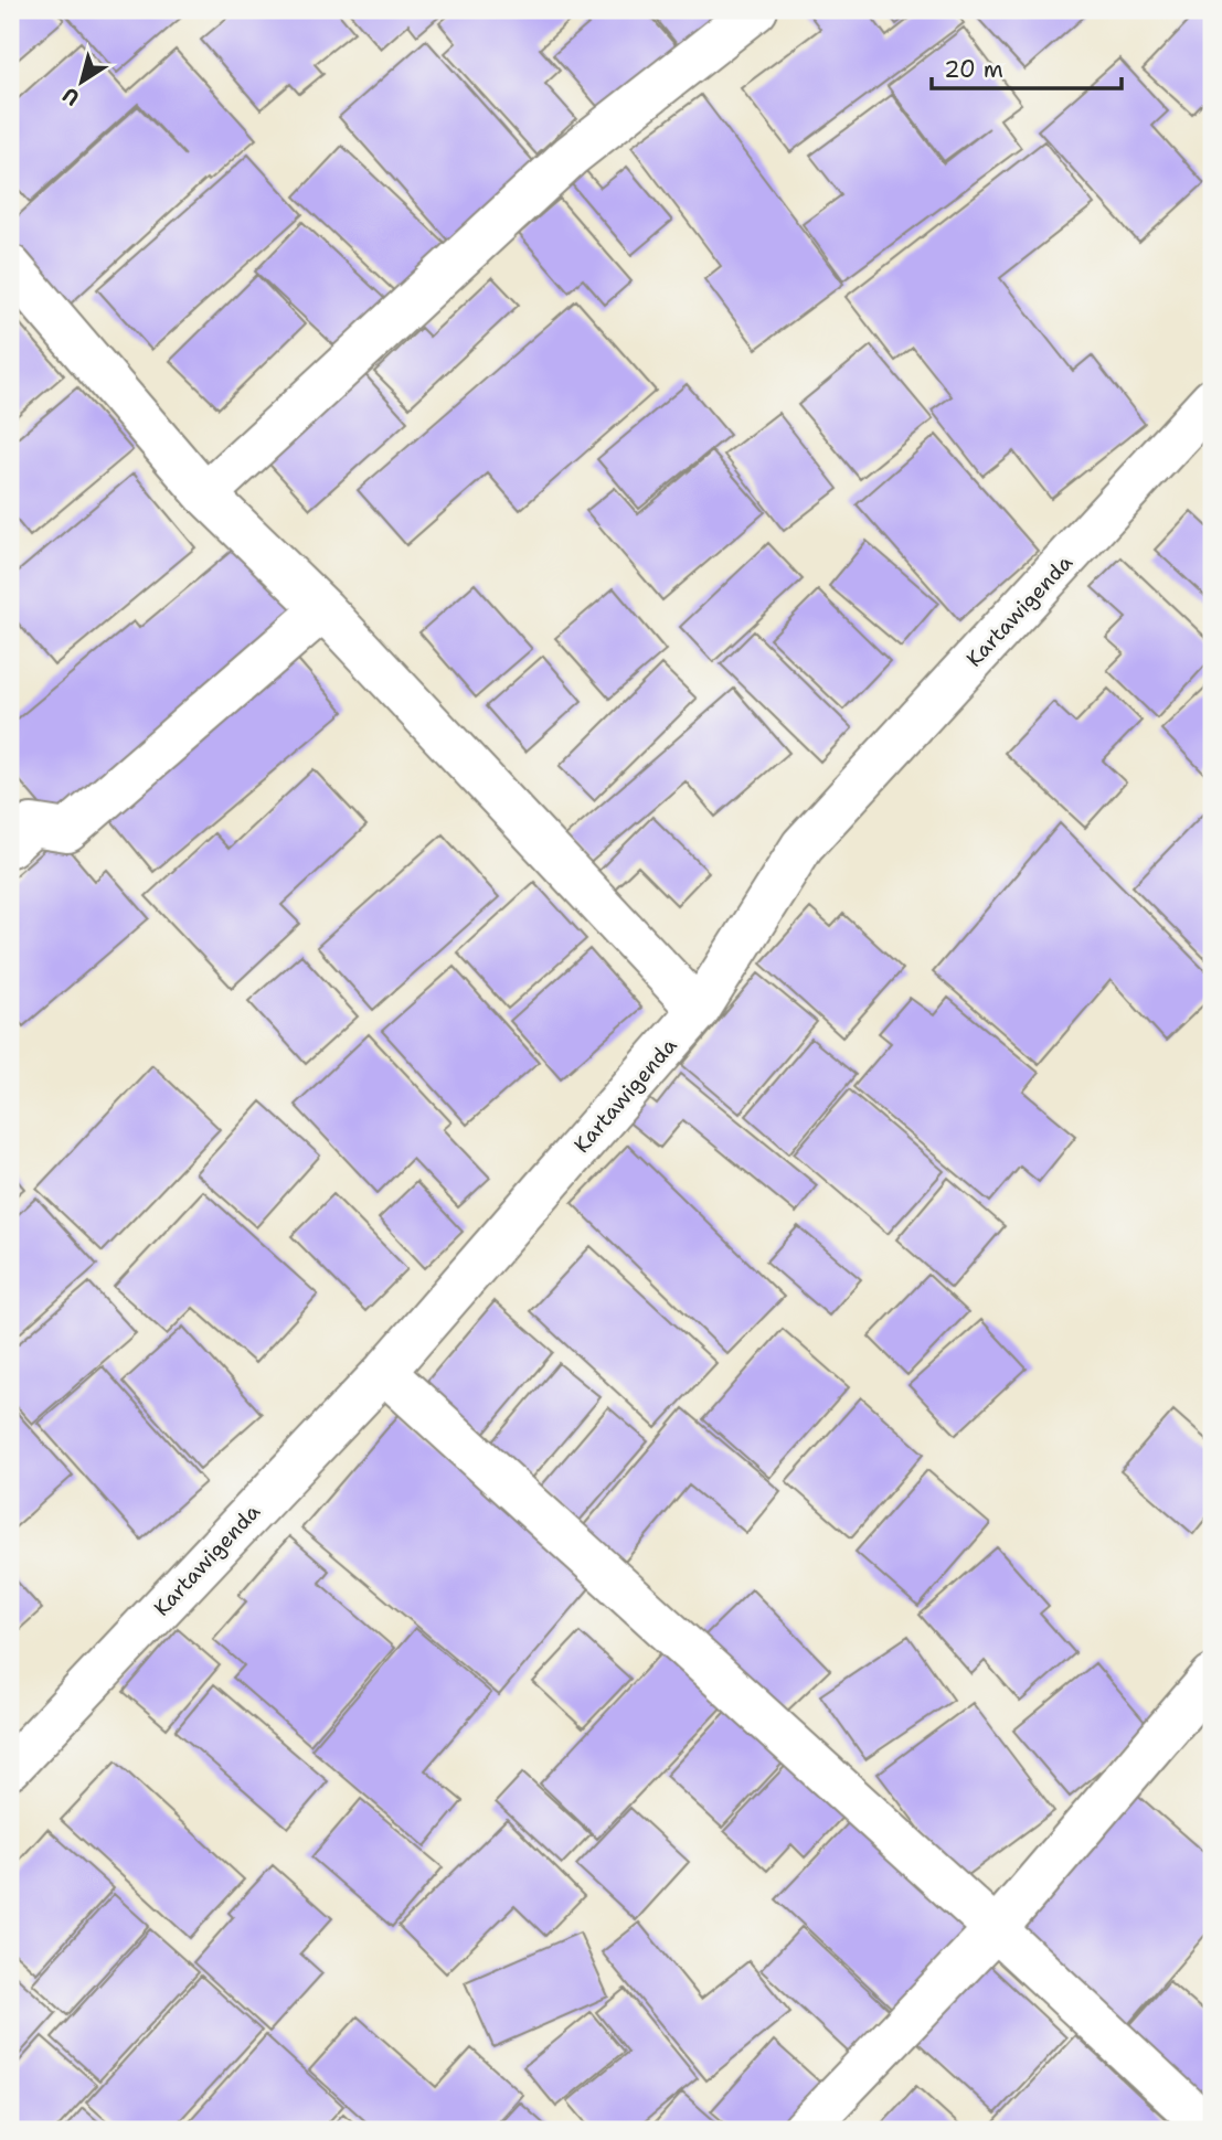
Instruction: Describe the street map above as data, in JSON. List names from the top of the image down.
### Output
{
  "streets": {
    "street": ["Kartawigenda"]
  },
  "scale_bar": "20 m",
  "north": "bottom left"
}
